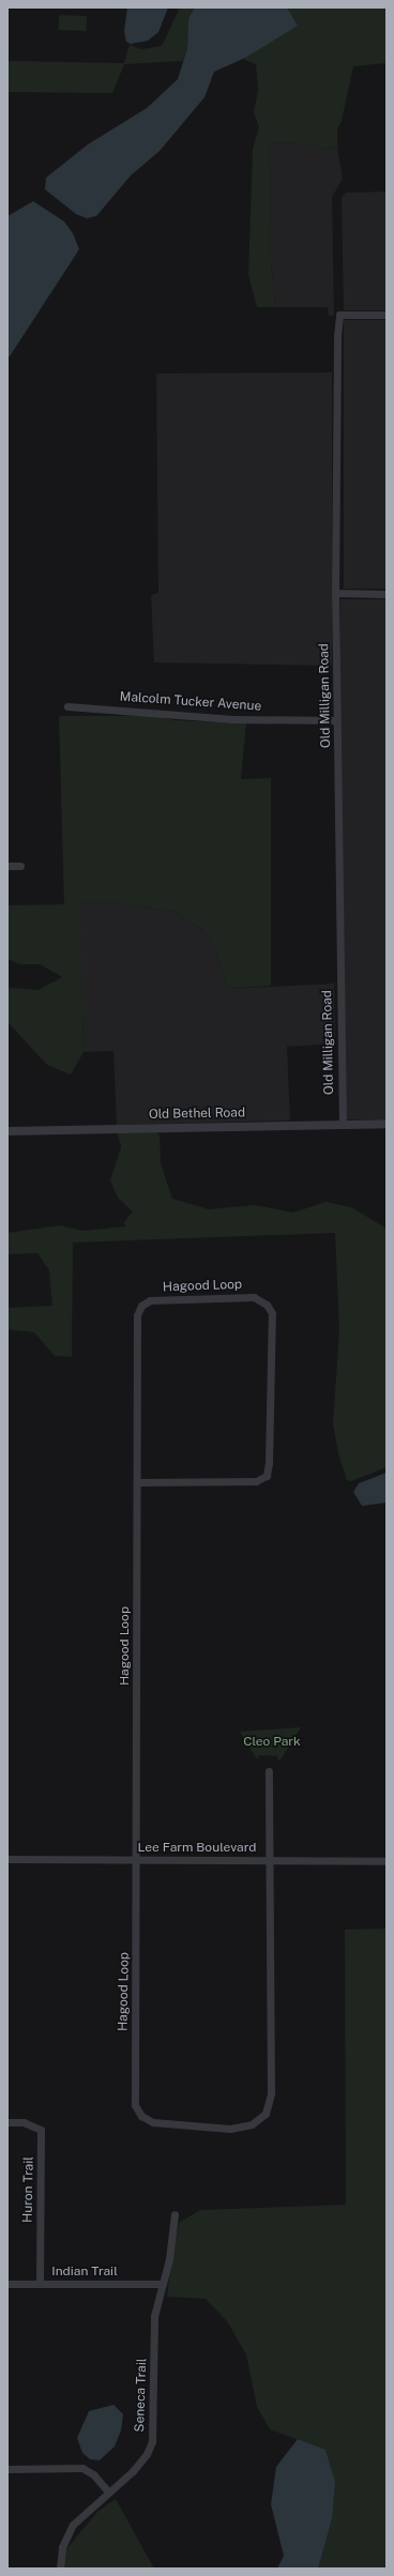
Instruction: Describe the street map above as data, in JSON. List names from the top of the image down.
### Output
{
  "streets": {
    "street": [
      "Old Milligan Road",
      "Malcolm Tucker Avenue",
      "Old Bethel Road",
      "Hagood Loop",
      "Lee Farm Boulevard",
      "Huron Trail",
      "Indian Trail",
      "Seneca Trail"
    ]
  },
  "crossings": [
    ["Old Milligan Road", "Malcolm Tucker Avenue"],
    ["Old Milligan Road", "Old Bethel Road"],
    ["Hagood Loop", "Lee Farm Boulevard"],
    ["Huron Trail", "Indian Trail"],
    ["Indian Trail", "Seneca Trail"]
  ],
  "parks": ["Cleo Park"]
}
